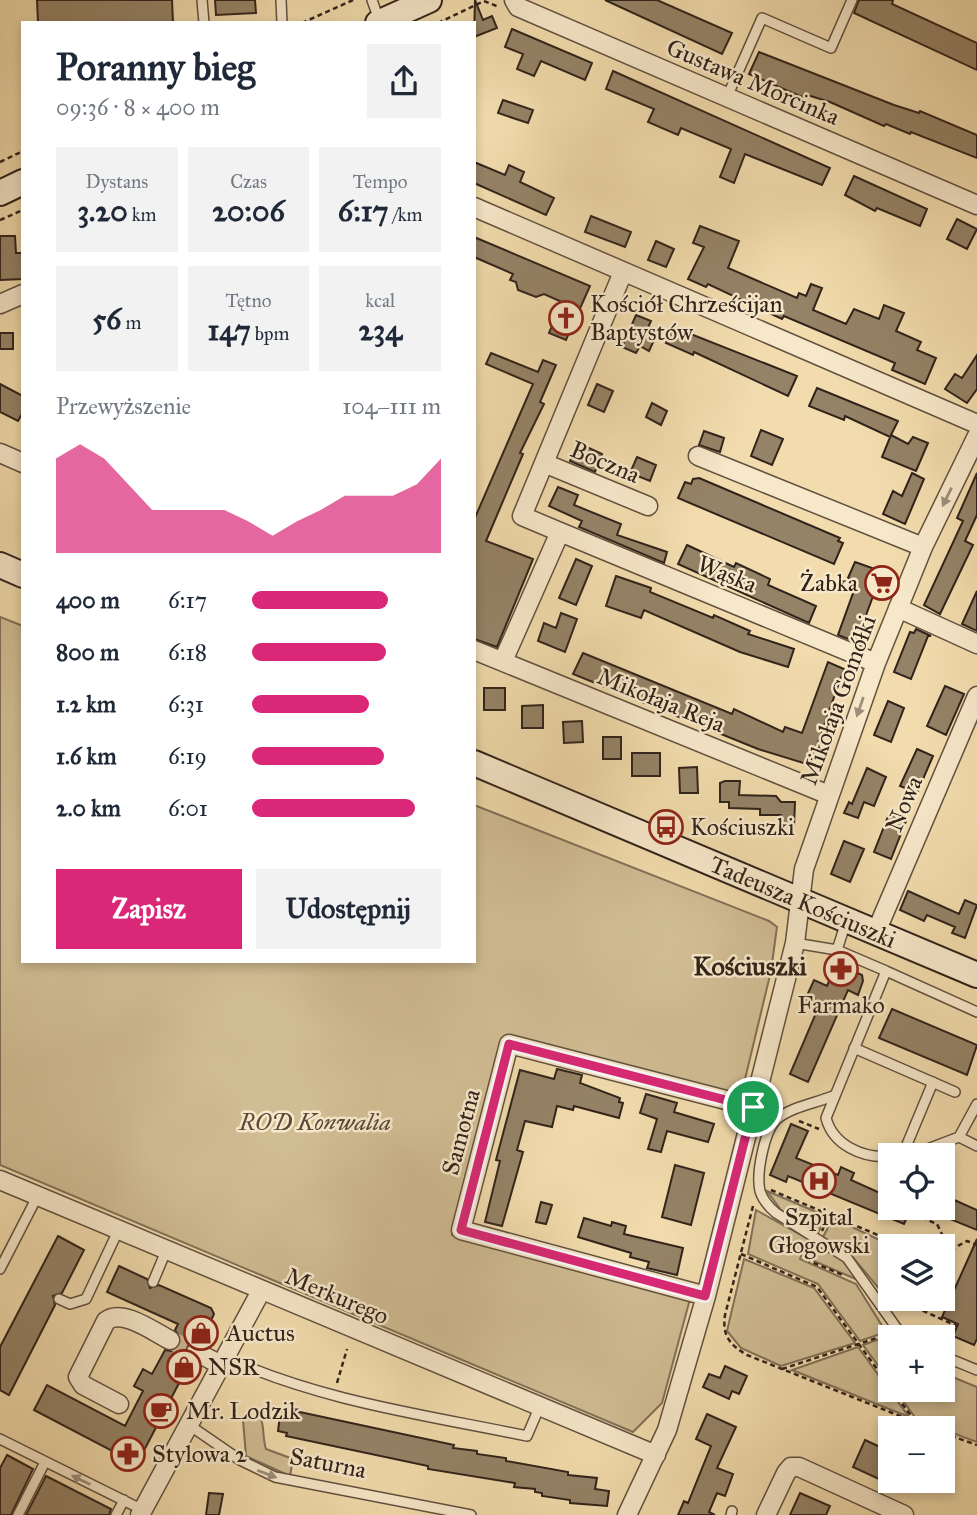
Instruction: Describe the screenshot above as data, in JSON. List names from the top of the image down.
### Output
{
  "streets": {
    "street": [
      "Gustawa Morcinka",
      "Boczna",
      "Wąska",
      "Mikołaja Reja",
      "Mikołaja Gomółki",
      "Nowa",
      "Tadeusza Kościuszki",
      "Samotna",
      "Merkurego"
    ],
    "lane": ["Saturna"]
  },
  "crossings": [
    ["Boczna", "Wąska"],
    ["Wąska", "Mikołaja Gomółki"],
    ["Mikołaja Reja", "Mikołaja Gomółki"],
    ["Mikołaja Gomółki", "Tadeusza Kościuszki"],
    ["Mikołaja Gomółki", "Samotna"],
    ["Mikołaja Gomółki", "Merkurego"],
    ["Nowa", "Tadeusza Kościuszki"]
  ],
  "one_way": ["Saturna"],
  "districts": ["Kościuszki"],
  "parks": ["ROD Konwalia"],
  "places": {
    "church": ["Kościół Chrześcijan Baptystów"],
    "supermarket": ["Żabka"],
    "bus stop": ["Kościuszki"],
    "pharmacy": ["Farmako", "Stylowa 2"],
    "hospital": ["Szpital Głogowski"],
    "shop": ["Auctus", "NSR"],
    "cafe": ["Mr. Lodzik"]
  },
  "page": {
    "heading": ["Poranny bieg", "09:36 · 8 × 400 m"],
    "stats": [
      ["Dystans", "3.20 km"],
      ["Czas", "20:06"],
      ["Tempo", "6:17 /km"],
      ["56 m"],
      ["Tętno", "147 bpm"],
      ["kcal", "234"]
    ],
    "chart": ["Przewyższenie", "104–111 m"],
    "list": [
      {
        "name": "400 m",
        "note": "6:17"
      },
      {
        "name": "800 m",
        "note": "6:18"
      },
      {
        "name": "1.2 km",
        "note": "6:31"
      },
      {
        "name": "1.6 km",
        "note": "6:19"
      },
      {
        "name": "2.0 km",
        "note": "6:01"
      }
    ],
    "buttons": ["Zapisz", "Udostępnij"],
    "map_buttons": ["+", "−"]
  }
}
